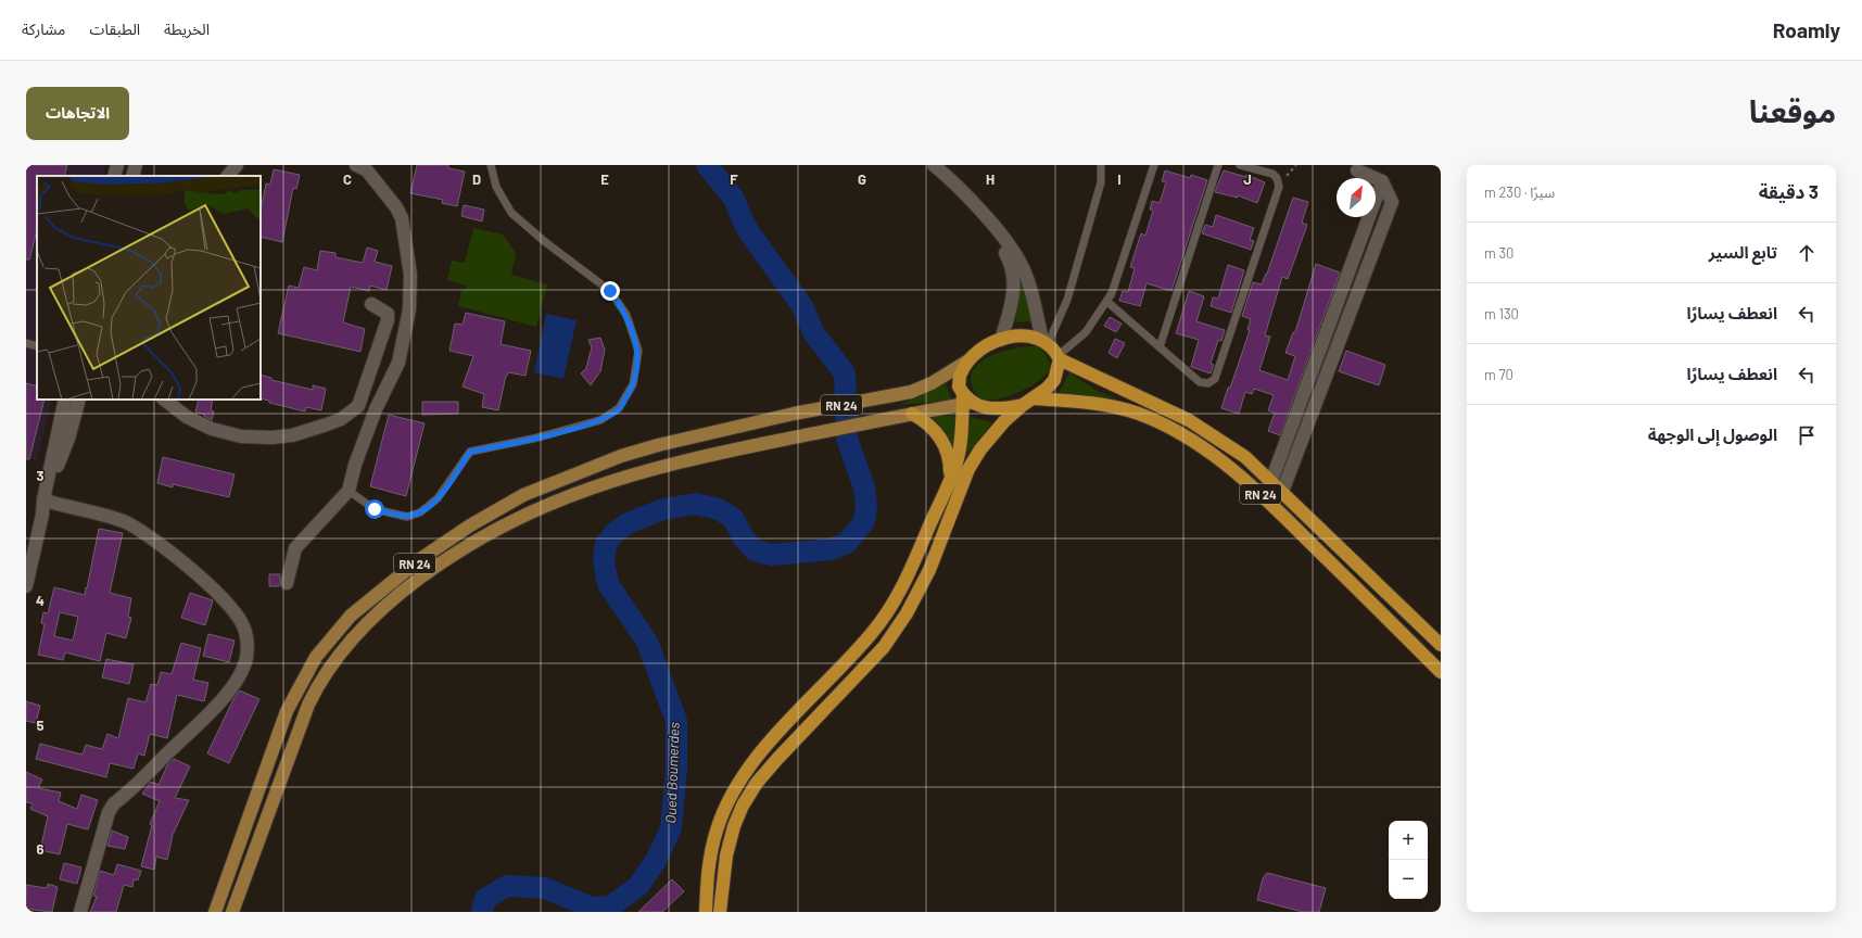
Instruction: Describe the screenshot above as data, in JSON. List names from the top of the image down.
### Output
{
  "streets": {
    "highway": ["RN 24"]
  },
  "water": ["Oued Boumerdes"],
  "north": "top right",
  "page": {
    "header": "Roamly",
    "nav": ["الخريطة", "الطبقات", "مشاركة"],
    "title": "موقعنا",
    "buttons": "الاتجاهات",
    "heading": ["3 دقيقة", "سيرًا · 230 m"],
    "list": [
      ["تابع السير", "30 m"],
      ["انعطف يسارًا", "130 m"],
      ["انعطف يسارًا", "70 m"],
      "الوصول إلى الوجهة"
    ],
    "map_buttons": ["+", "−"]
  },
  "grid": {
    "columns": [
      "C",
      "D",
      "E",
      "F",
      "G",
      "H",
      "I",
      "J"
    ],
    "rows": [
      "3",
      "4",
      "5",
      "6"
    ]
  }
}
